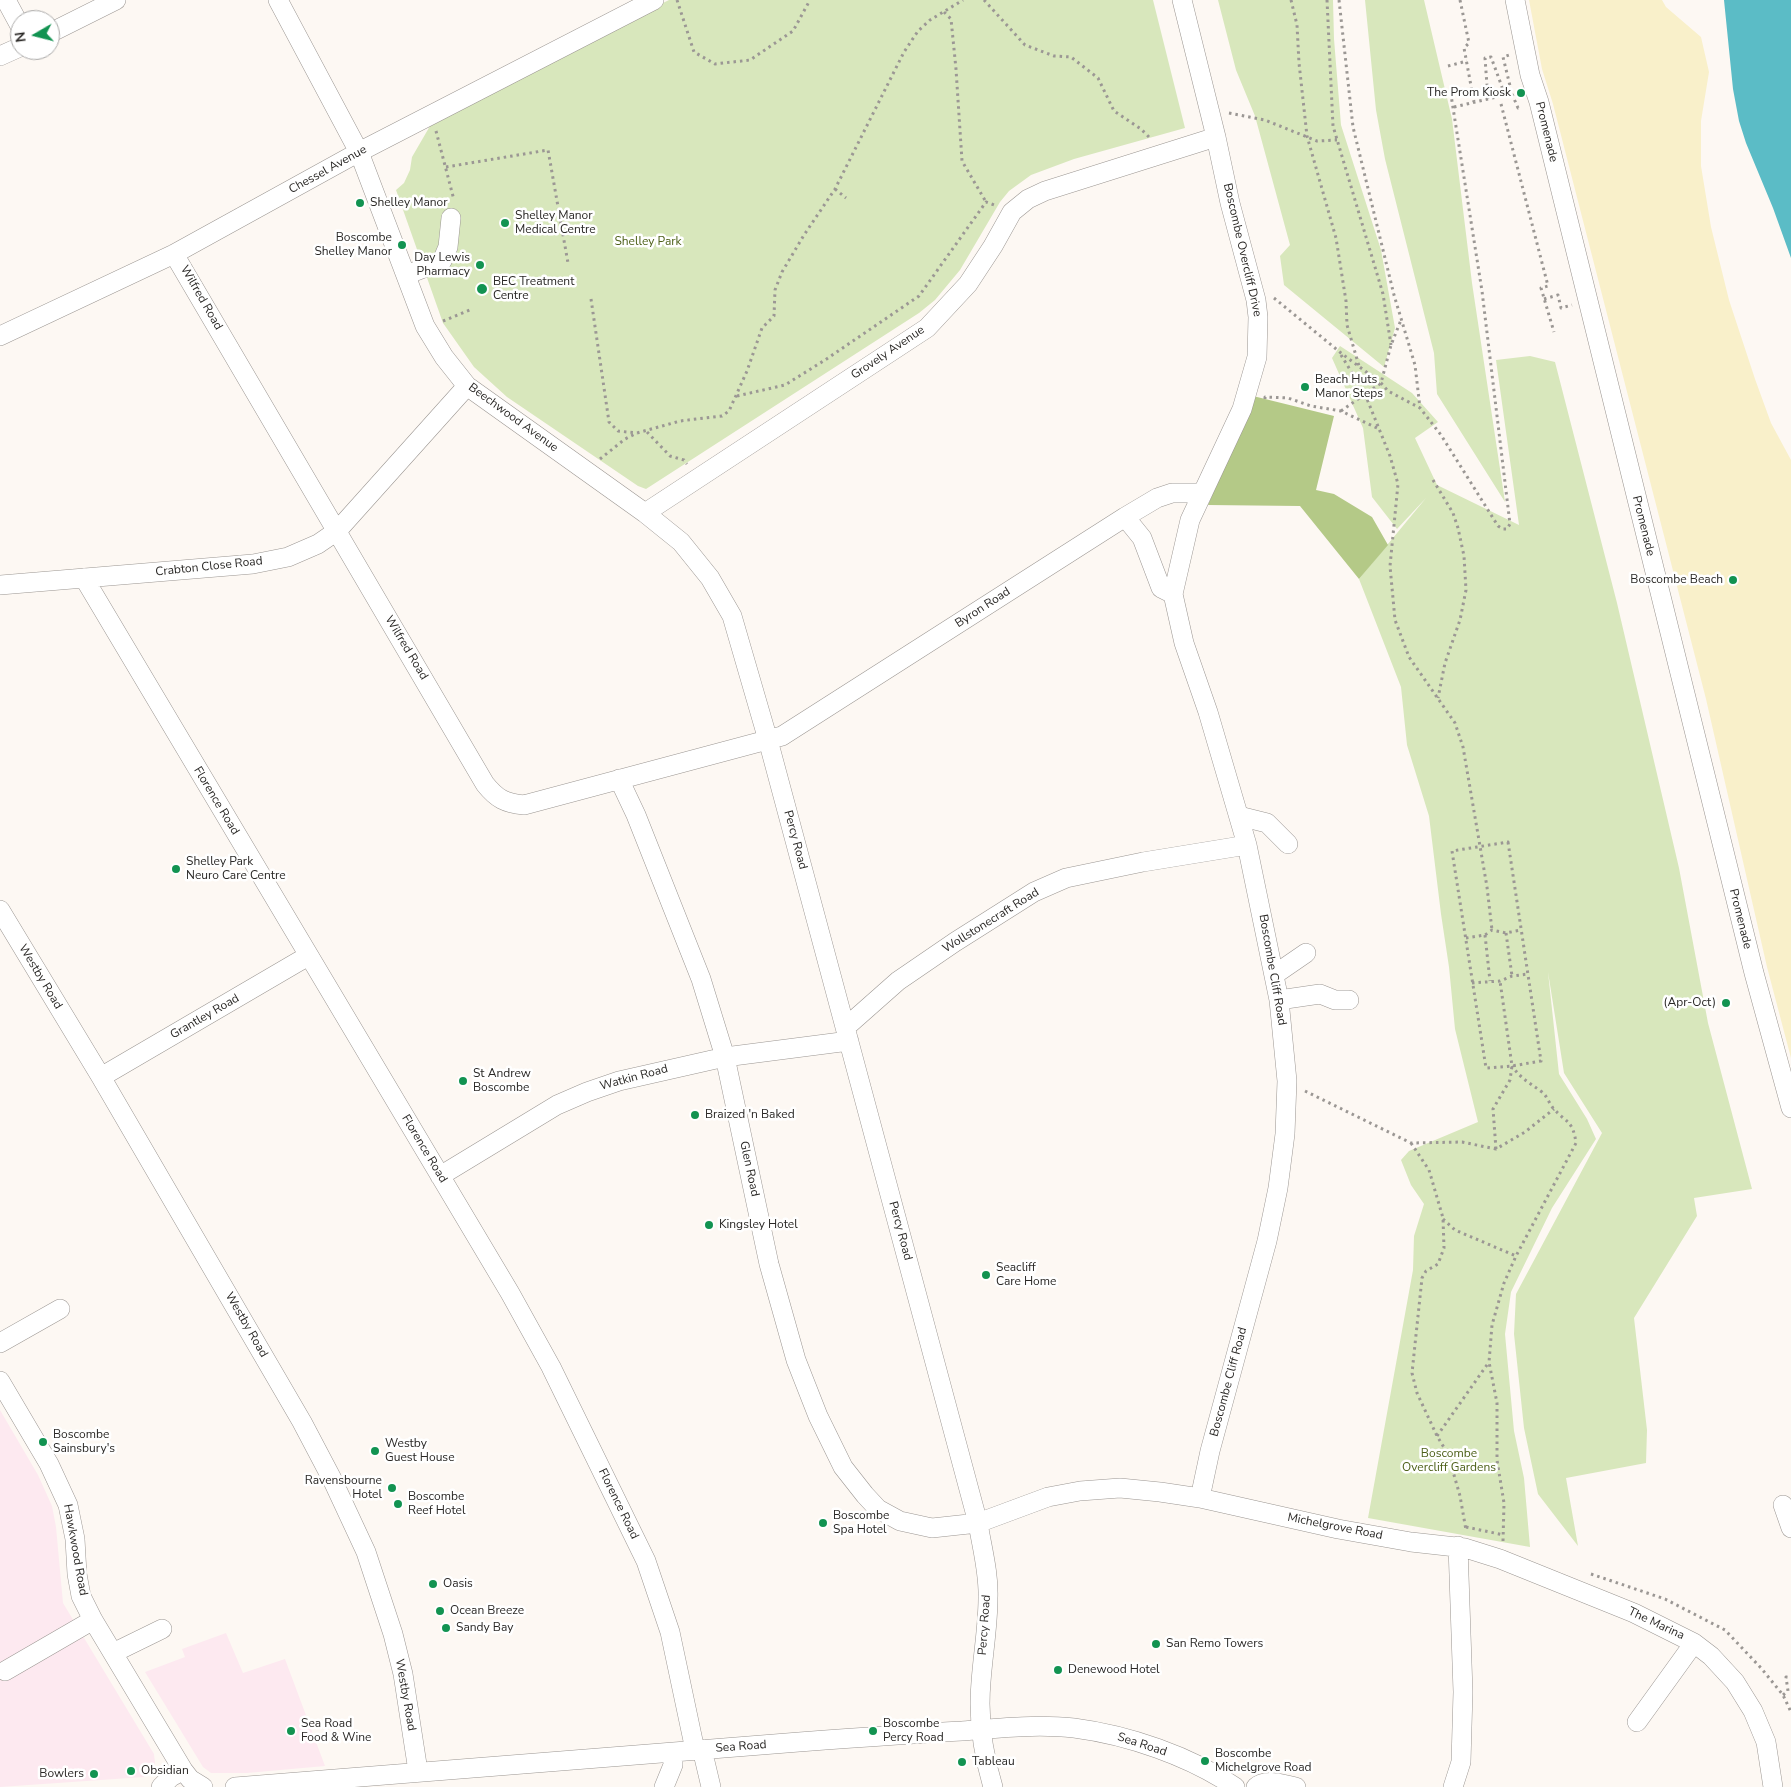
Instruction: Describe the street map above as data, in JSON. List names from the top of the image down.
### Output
{
  "streets": {
    "street": [
      "Promenade",
      "Chessel Avenue",
      "Boscombe Overcliff Drive",
      "Wilfred Road",
      "Grovely Avenue",
      "Beechwood Avenue",
      "Crabton Close Road",
      "Byron Road",
      "Florence Road",
      "Percy Road",
      "Wollstonecraft Road",
      "Boscombe Cliff Road",
      "Westby Road",
      "Grantley Road",
      "Watkin Road",
      "Glen Road",
      "Michelgrove Road",
      "Hawkwood Road",
      "The Marina",
      "Sea Road"
    ]
  },
  "crossings": [
    ["Chessel Avenue", "Wilfred Road"],
    ["Chessel Avenue", "Beechwood Avenue"],
    ["Boscombe Overcliff Drive", "Grovely Avenue"],
    ["Boscombe Overcliff Drive", "Byron Road"],
    ["Boscombe Overcliff Drive", "Boscombe Cliff Road"],
    ["Wilfred Road", "Beechwood Avenue"],
    ["Wilfred Road", "Crabton Close Road"],
    ["Wilfred Road", "Byron Road"],
    ["Wilfred Road", "Percy Road"],
    ["Wilfred Road", "Glen Road"],
    ["Grovely Avenue", "Beechwood Avenue"],
    ["Beechwood Avenue", "Crabton Close Road"],
    ["Beechwood Avenue", "Byron Road"],
    ["Beechwood Avenue", "Percy Road"],
    ["Crabton Close Road", "Florence Road"],
    ["Byron Road", "Percy Road"],
    ["Byron Road", "Boscombe Cliff Road"],
    ["Florence Road", "Grantley Road"],
    ["Florence Road", "Watkin Road"],
    ["Florence Road", "Sea Road"],
    ["Percy Road", "Wollstonecraft Road"],
    ["Percy Road", "Watkin Road"],
    ["Percy Road", "Glen Road"],
    ["Percy Road", "Michelgrove Road"],
    ["Percy Road", "Sea Road"],
    ["Wollstonecraft Road", "Boscombe Cliff Road"],
    ["Wollstonecraft Road", "Watkin Road"],
    ["Boscombe Cliff Road", "Michelgrove Road"],
    ["Westby Road", "Grantley Road"],
    ["Westby Road", "Sea Road"],
    ["Watkin Road", "Glen Road"],
    ["Glen Road", "Michelgrove Road"],
    ["Michelgrove Road", "The Marina"]
  ],
  "parks": ["Shelley Park", "Boscombe Overcliff Gardens"],
  "places": [
    "The Prom Kiosk",
    "Shelley Manor",
    "Shelley Manor Medical Centre",
    "Boscombe Shelley Manor",
    "Day Lewis Pharmacy",
    "BEC Treatment Centre",
    "Beach Huts Manor Steps",
    "Boscombe Beach",
    "Shelley Park Neuro Care Centre",
    "(Apr-Oct)",
    "St Andrew Boscombe",
    "Braized 'n Baked",
    "Kingsley Hotel",
    "Seacliff Care Home",
    "Boscombe Sainsbury's",
    "Westby Guest House",
    "Ravensbourne Hotel",
    "Boscombe Reef Hotel",
    "Boscombe Spa Hotel",
    "Oasis",
    "Ocean Breeze",
    "Sandy Bay",
    "San Remo Towers",
    "Denewood Hotel",
    "Sea Road Food & Wine",
    "Boscombe Percy Road",
    "Boscombe Michelgrove Road",
    "Tableau",
    "Obsidian",
    "Bowlers"
  ],
  "north": "left"
}
